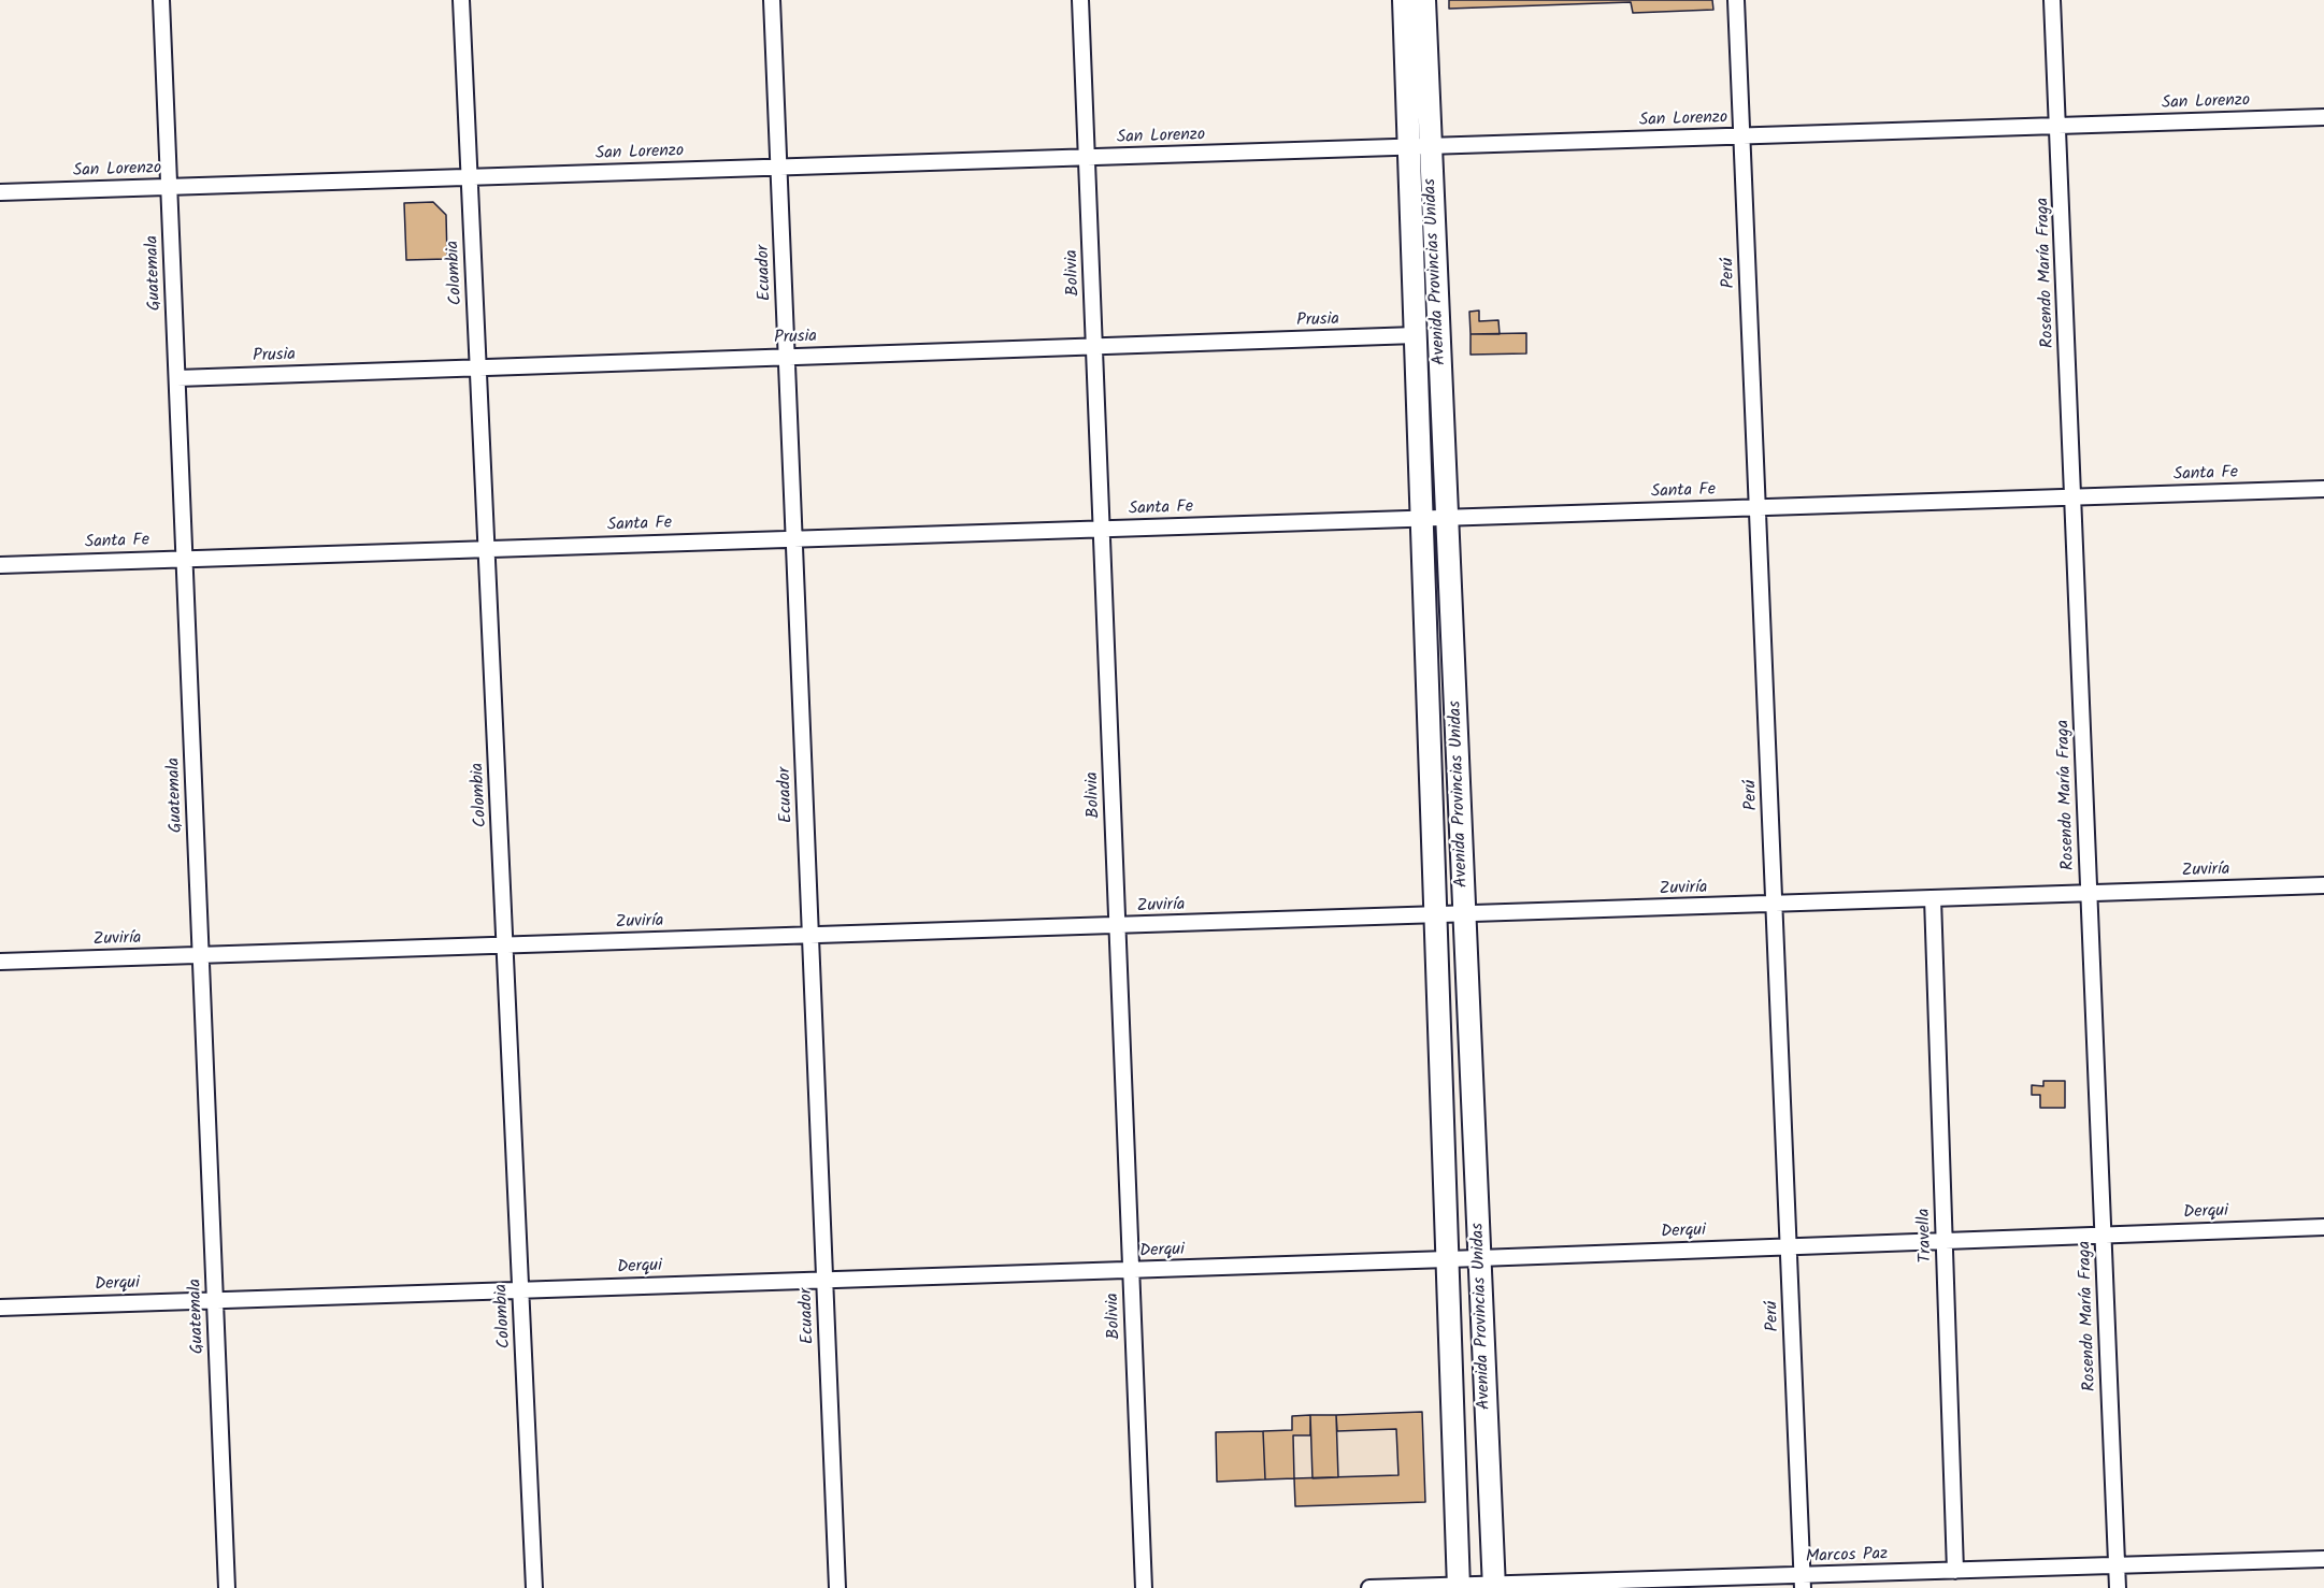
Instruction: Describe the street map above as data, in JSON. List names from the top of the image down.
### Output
{
  "streets": {
    "main road": ["Avenida Provincias Unidas"],
    "street": [
      "San Lorenzo",
      "Guatemala",
      "Colombia",
      "Ecuador",
      "Bolivia",
      "Perú",
      "Rosendo María Fraga",
      "Prusia",
      "Santa Fe",
      "Zuviría",
      "Derqui",
      "Travella",
      "Marcos Paz"
    ]
  },
  "crossings": [
    ["San Lorenzo", "Avenida Provincias Unidas"],
    ["San Lorenzo", "Guatemala"],
    ["San Lorenzo", "Colombia"],
    ["San Lorenzo", "Ecuador"],
    ["San Lorenzo", "Bolivia"],
    ["San Lorenzo", "Perú"],
    ["San Lorenzo", "Rosendo María Fraga"],
    ["Avenida Provincias Unidas", "Prusia"],
    ["Avenida Provincias Unidas", "Santa Fe"],
    ["Avenida Provincias Unidas", "Zuviría"],
    ["Avenida Provincias Unidas", "Derqui"],
    ["Avenida Provincias Unidas", "Marcos Paz"],
    ["Guatemala", "Prusia"],
    ["Guatemala", "Santa Fe"],
    ["Guatemala", "Zuviría"],
    ["Guatemala", "Derqui"],
    ["Colombia", "Prusia"],
    ["Colombia", "Santa Fe"],
    ["Colombia", "Zuviría"],
    ["Colombia", "Derqui"],
    ["Ecuador", "Prusia"],
    ["Ecuador", "Santa Fe"],
    ["Ecuador", "Zuviría"],
    ["Ecuador", "Derqui"],
    ["Bolivia", "Prusia"],
    ["Bolivia", "Santa Fe"],
    ["Bolivia", "Zuviría"],
    ["Bolivia", "Derqui"],
    ["Perú", "Santa Fe"],
    ["Perú", "Zuviría"],
    ["Perú", "Derqui"],
    ["Perú", "Marcos Paz"],
    ["Rosendo María Fraga", "Santa Fe"],
    ["Rosendo María Fraga", "Zuviría"],
    ["Rosendo María Fraga", "Derqui"],
    ["Rosendo María Fraga", "Marcos Paz"],
    ["Zuviría", "Travella"],
    ["Derqui", "Travella"],
    ["Travella", "Marcos Paz"]
  ]
}
